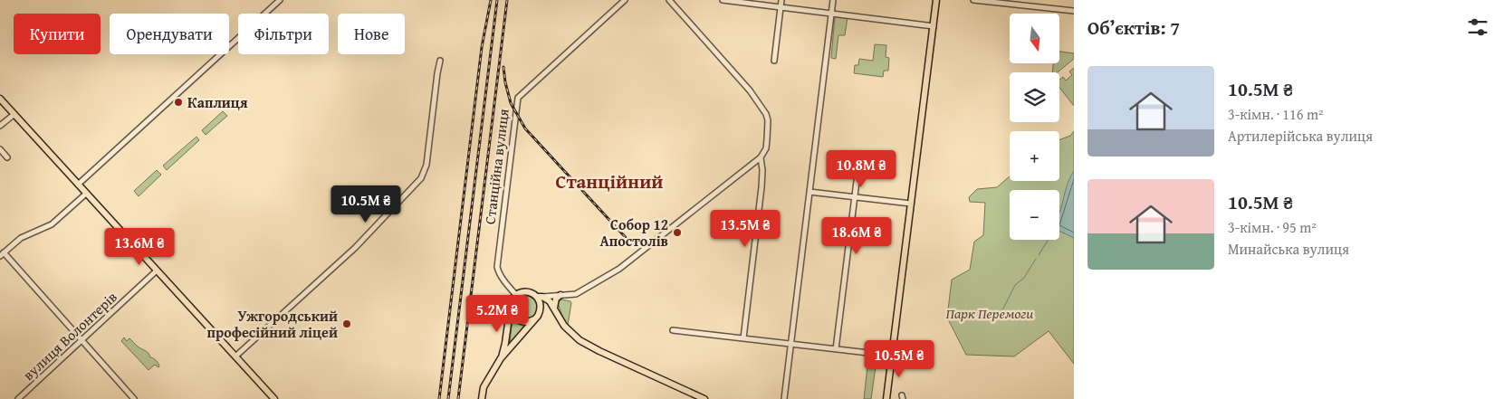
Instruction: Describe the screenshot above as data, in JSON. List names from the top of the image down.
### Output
{
  "streets": {
    "street": ["Станційна вулиця", "вулиця Волонтерів"]
  },
  "districts": ["Станційний"],
  "parks": ["Парк Перемоги"],
  "places": ["Каплиця", "Собор 12 Апостолів", "Ужгородський професійний ліцей"],
  "north": "bottom",
  "page": {
    "heading": "Об’єктів: 7",
    "map_buttons": ["+", "−"],
    "chip": [
      "Купити",
      "Орендувати",
      "Фільтри",
      "Нове"
    ],
    "list": [
      {
        "name": "10.5M ₴",
        "note": "3-кімн. · 116 m² · Артилерійська вулиця"
      },
      {
        "name": "10.5M ₴",
        "note": "3-кімн. · 95 m² · Минайська вулиця"
      }
    ],
    "price": [
      "10.8M ₴",
      "10.5M ₴",
      "13.5M ₴",
      "18.6M ₴",
      "13.6M ₴",
      "5.2M ₴",
      "10.5M ₴"
    ]
  }
}
